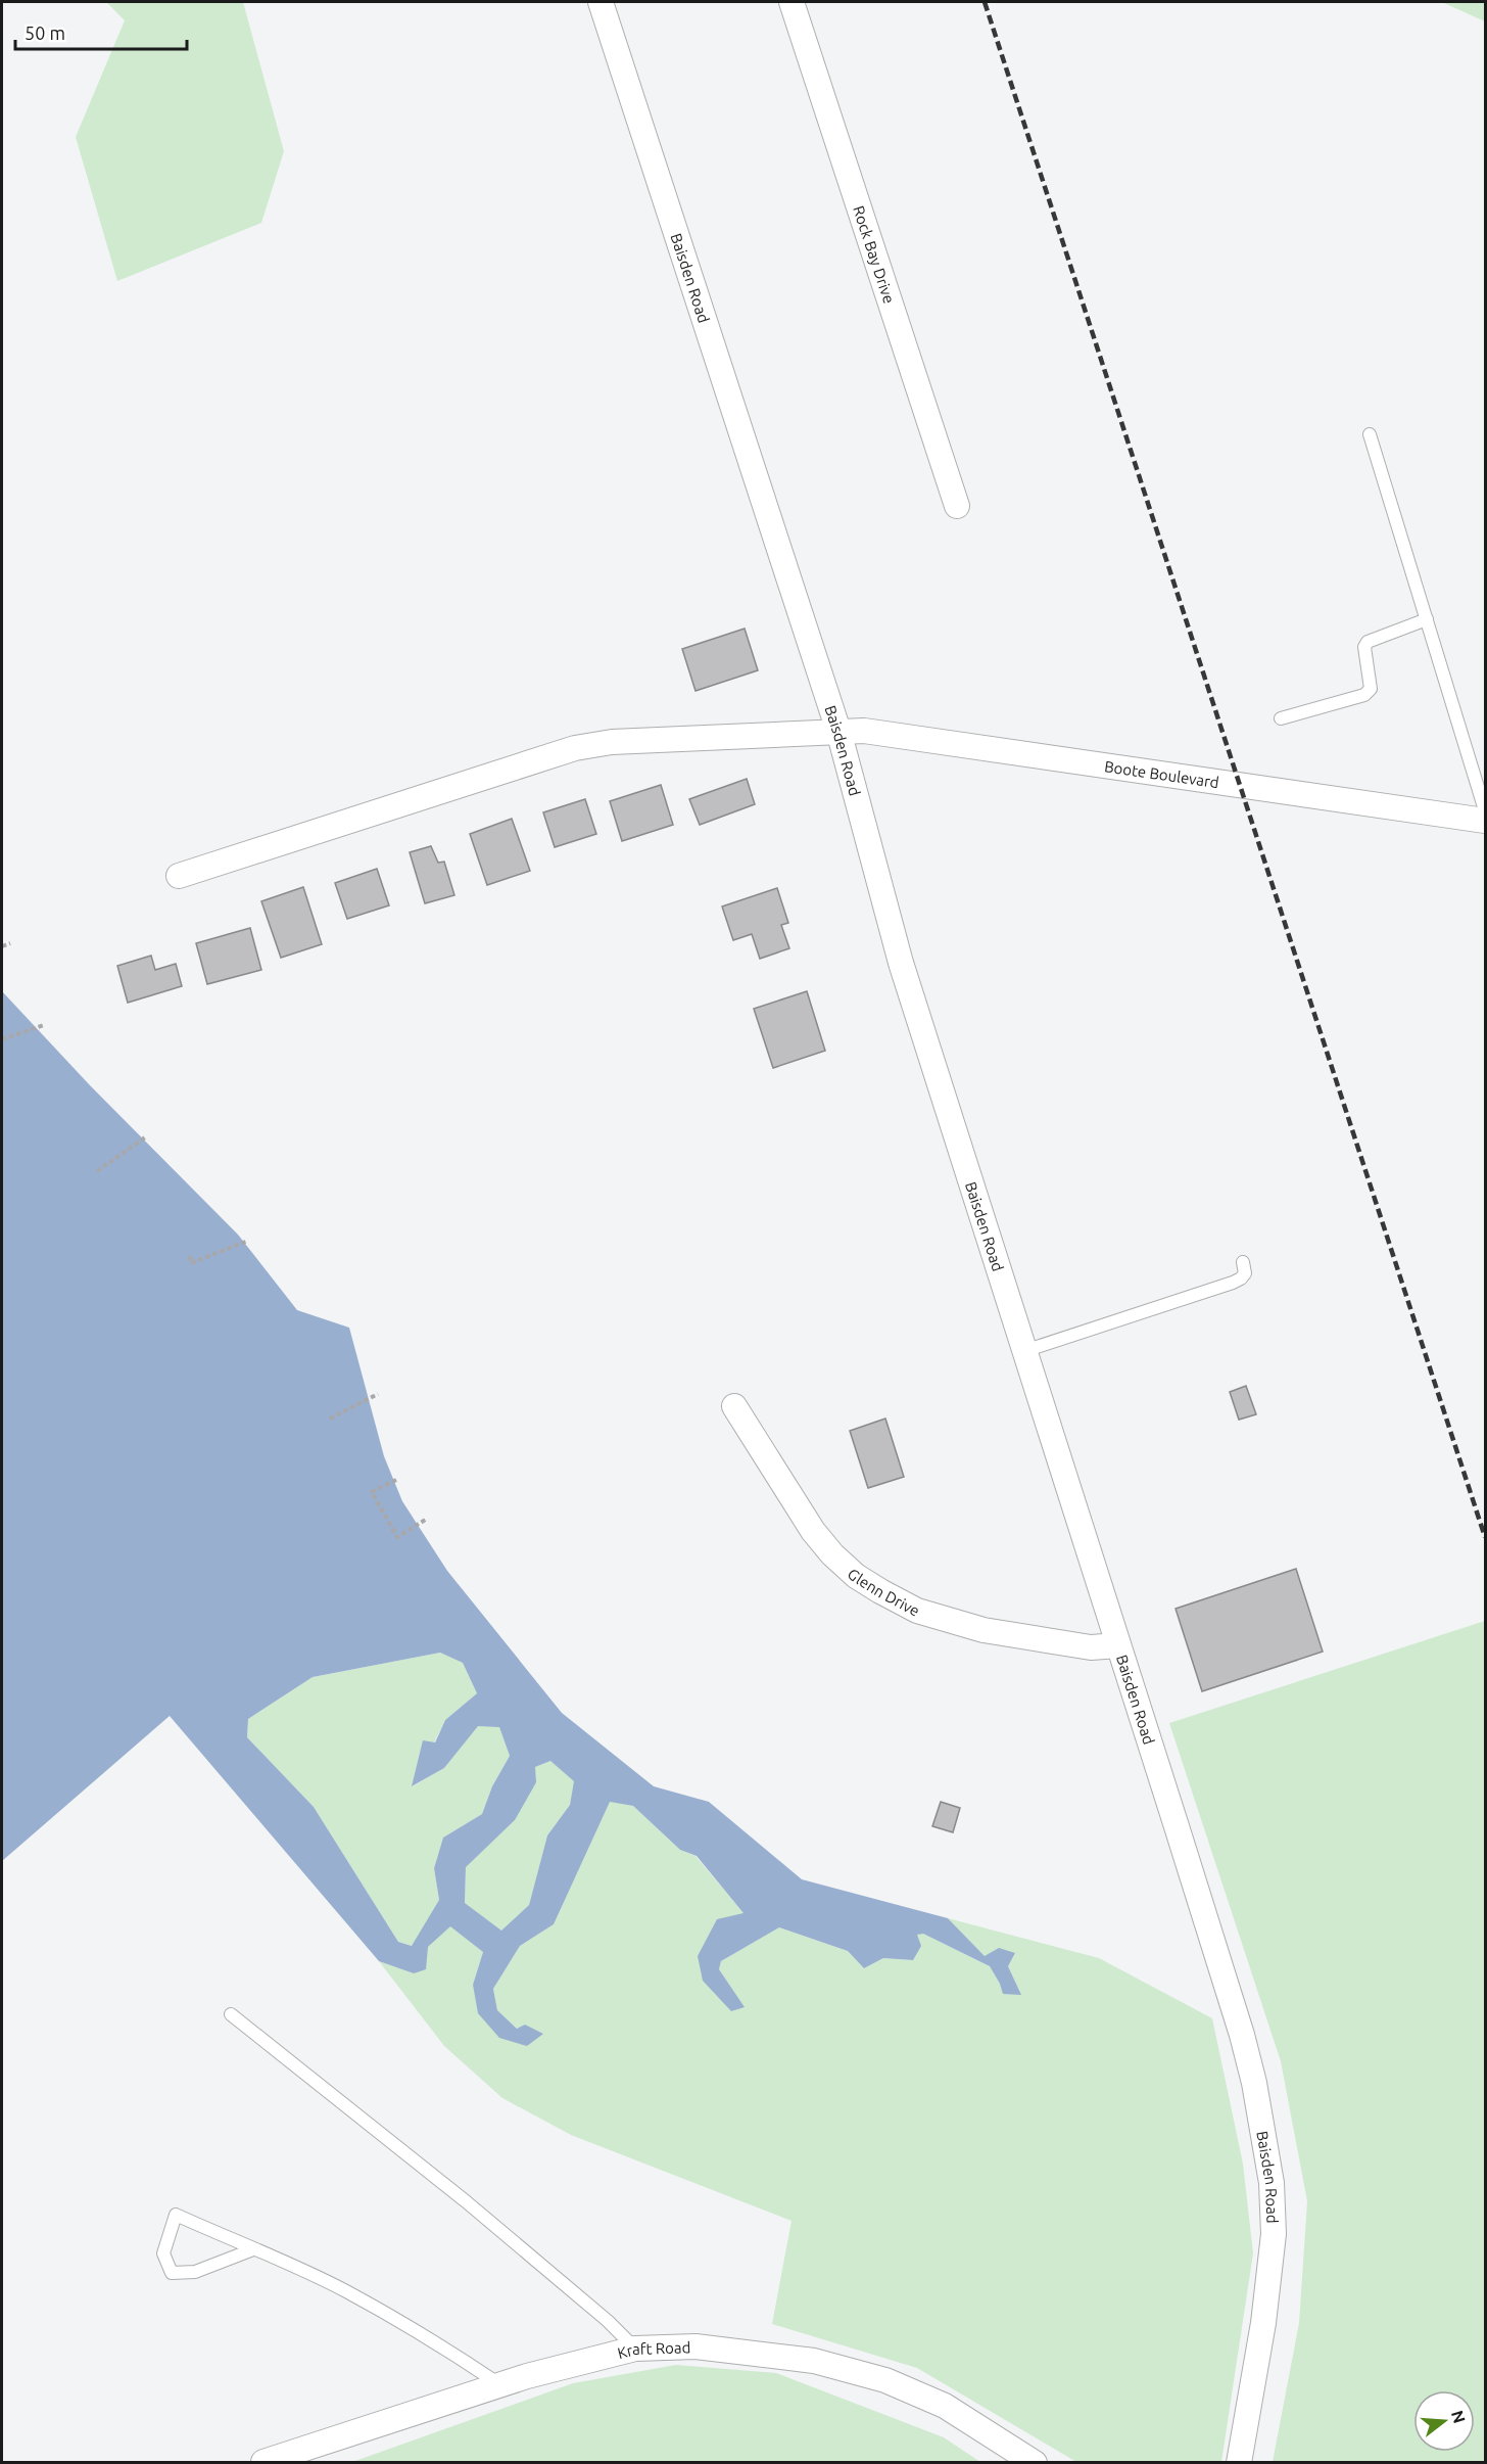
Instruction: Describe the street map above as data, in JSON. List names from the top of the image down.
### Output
{
  "streets": {
    "street": [
      "Rock Bay Drive",
      "Baisden Road",
      "Boote Boulevard",
      "Glenn Drive",
      "Kraft Road"
    ]
  },
  "crossings": [
    ["Baisden Road", "Boote Boulevard"],
    ["Baisden Road", "Glenn Drive"]
  ],
  "scale_bar": "50 m",
  "north": "right"
}
